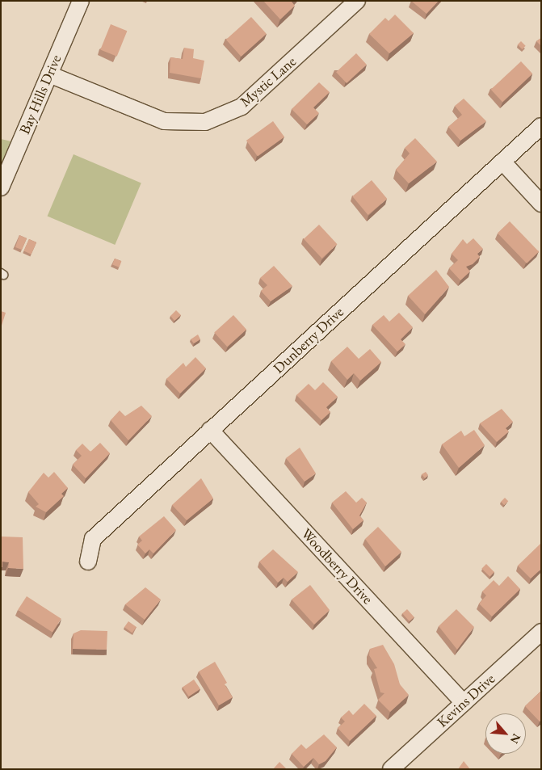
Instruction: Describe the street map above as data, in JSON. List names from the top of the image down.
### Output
{
  "streets": {
    "street": [
      "Mystic Lane",
      "Bay Hills Drive",
      "Dunberry Drive",
      "Woodberry Drive",
      "Kevins Drive"
    ]
  },
  "crossings": [
    ["Mystic Lane", "Bay Hills Drive"],
    ["Dunberry Drive", "Woodberry Drive"],
    ["Woodberry Drive", "Kevins Drive"]
  ],
  "north": "bottom right"
}
